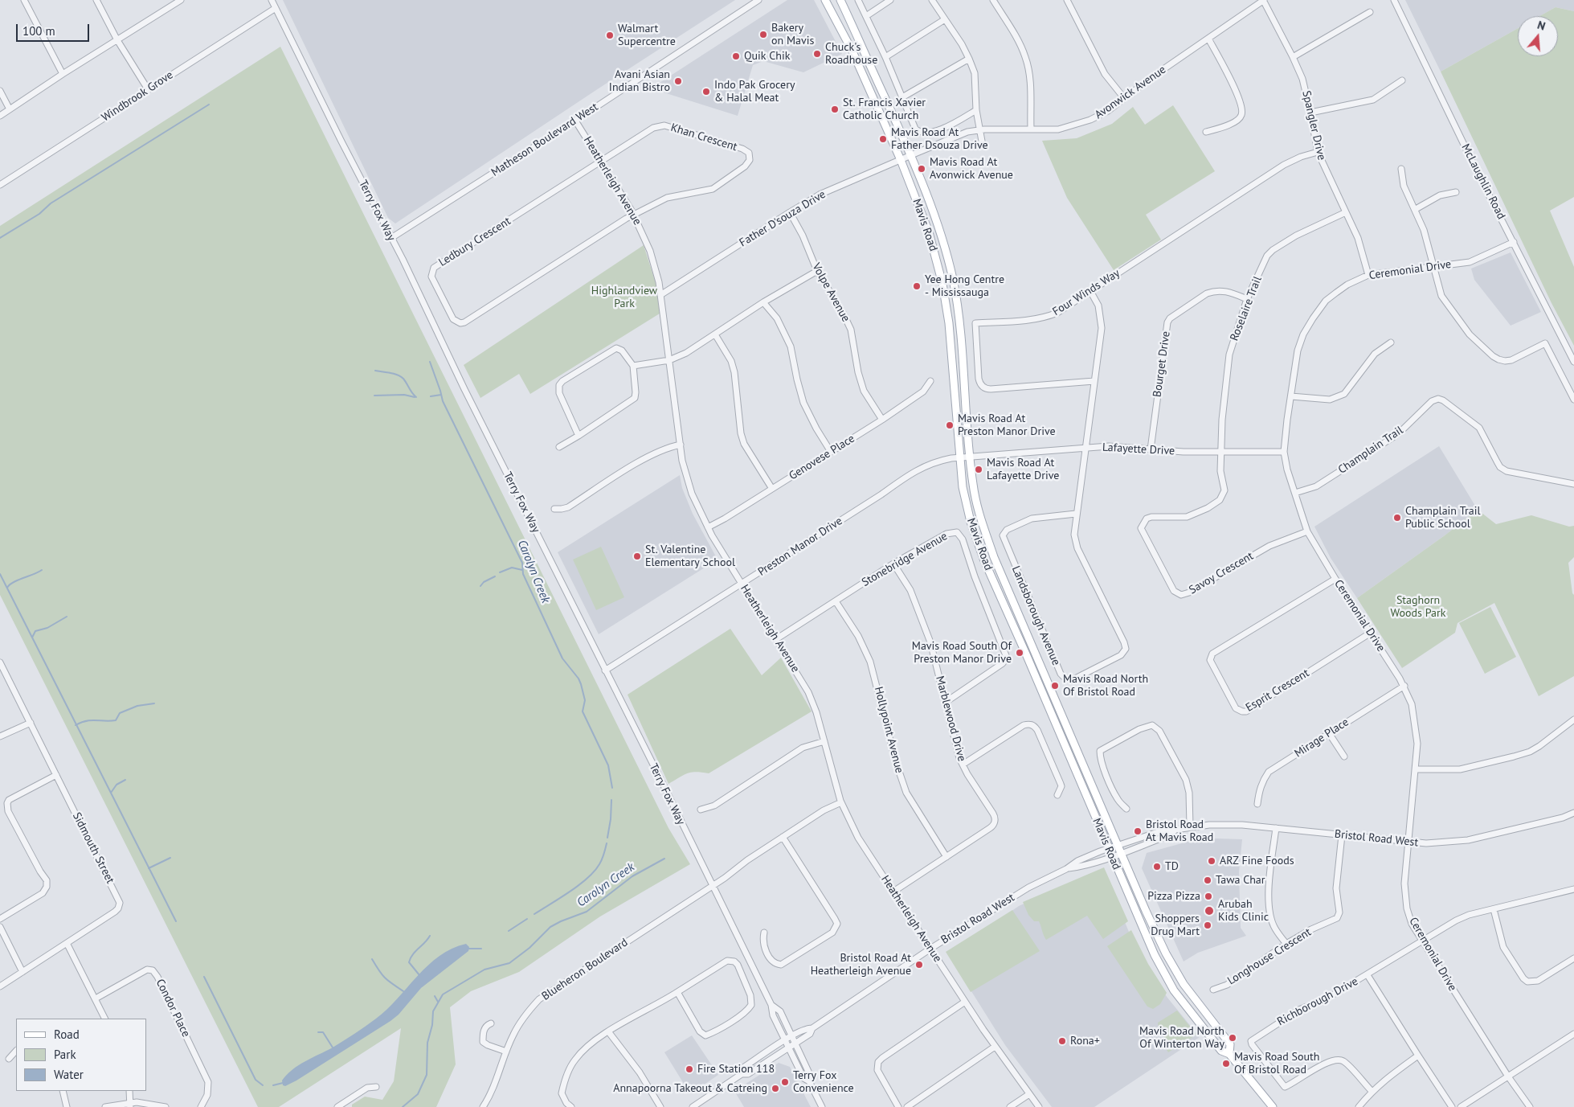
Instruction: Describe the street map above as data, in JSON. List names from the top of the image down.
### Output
{
  "streets": {
    "main road": ["Mavis Road"],
    "street": [
      "Avonwick Avenue",
      "Windbrook Grove",
      "Spangler Drive",
      "Khan Crescent",
      "Matheson Boulevard West",
      "Heatherleigh Avenue",
      "McLaughlin Road",
      "Terry Fox Way",
      "Father D'souza Drive",
      "Ledbury Crescent",
      "Ceremonial Drive",
      "Volpe Avenue",
      "Four Winds Way",
      "Roselaire Trail",
      "Bourget Drive",
      "Lafayette Drive",
      "Champlain Trail",
      "Genovese Place",
      "Preston Manor Drive",
      "Stonebridge Avenue",
      "Savoy Crescent",
      "Landsborough Avenue",
      "Esprit Crescent",
      "Marblewood Drive",
      "Hollypoint Avenue",
      "Mirage Place",
      "Bristol Road West",
      "Sidmouth Street",
      "Longhouse Crescent",
      "Blueheron Boulevard",
      "Richborough Drive",
      "Condor Place"
    ]
  },
  "crossings": [
    ["Avonwick Avenue", "Spangler Drive"],
    ["Avonwick Avenue", "Father D'souza Drive"],
    ["Avonwick Avenue", "Mavis Road"],
    ["Windbrook Grove", "Terry Fox Way"],
    ["Spangler Drive", "Ceremonial Drive"],
    ["Spangler Drive", "Four Winds Way"],
    ["Spangler Drive", "Roselaire Trail"],
    ["Khan Crescent", "Heatherleigh Avenue"],
    ["Khan Crescent", "Ledbury Crescent"],
    ["Matheson Boulevard West", "Heatherleigh Avenue"],
    ["Matheson Boulevard West", "Terry Fox Way"],
    ["Heatherleigh Avenue", "Father D'souza Drive"],
    ["Heatherleigh Avenue", "Ledbury Crescent"],
    ["Heatherleigh Avenue", "Genovese Place"],
    ["Heatherleigh Avenue", "Preston Manor Drive"],
    ["Heatherleigh Avenue", "Stonebridge Avenue"],
    ["Heatherleigh Avenue", "Marblewood Drive"],
    ["Heatherleigh Avenue", "Bristol Road West"],
    ["Heatherleigh Avenue", "Blueheron Boulevard"],
    ["McLaughlin Road", "Ceremonial Drive"],
    ["Terry Fox Way", "Preston Manor Drive"],
    ["Terry Fox Way", "Bristol Road West"],
    ["Terry Fox Way", "Blueheron Boulevard"],
    ["Father D'souza Drive", "Mavis Road"],
    ["Father D'souza Drive", "Volpe Avenue"],
    ["Mavis Road", "Lafayette Drive"],
    ["Mavis Road", "Preston Manor Drive"],
    ["Mavis Road", "Bristol Road West"],
    ["Ceremonial Drive", "Lafayette Drive"],
    ["Ceremonial Drive", "Champlain Trail"],
    ["Ceremonial Drive", "Savoy Crescent"],
    ["Ceremonial Drive", "Esprit Crescent"],
    ["Ceremonial Drive", "Mirage Place"],
    ["Ceremonial Drive", "Bristol Road West"],
    ["Ceremonial Drive", "Richborough Drive"],
    ["Volpe Avenue", "Genovese Place"],
    ["Four Winds Way", "Landsborough Avenue"],
    ["Roselaire Trail", "Bourget Drive"],
    ["Roselaire Trail", "Lafayette Drive"],
    ["Roselaire Trail", "Savoy Crescent"],
    ["Bourget Drive", "Lafayette Drive"],
    ["Lafayette Drive", "Preston Manor Drive"],
    ["Lafayette Drive", "Savoy Crescent"],
    ["Lafayette Drive", "Landsborough Avenue"],
    ["Stonebridge Avenue", "Marblewood Drive"],
    ["Stonebridge Avenue", "Hollypoint Avenue"],
    ["Marblewood Drive", "Hollypoint Avenue"],
    ["Bristol Road West", "Longhouse Crescent"]
  ],
  "water": ["Carolyn Creek"],
  "parks": ["Highlandview Park", "Staghorn Woods Park"],
  "places": [
    "Bakery on Mavis",
    "Walmart Supercentre",
    "Chuck's Roadhouse",
    "Quik Chik",
    "Avani Asian Indian Bistro",
    "Indo Pak Grocery & Halal Meat",
    "St. Francis Xavier Catholic Church",
    "Mavis Road At Father Dsouza Drive",
    "Mavis Road At Avonwick Avenue",
    "Yee Hong Centre - Mississauga",
    "Mavis Road At Preston Manor Drive",
    "Mavis Road At Lafayette Drive",
    "Champlain Trail Public School",
    "St. Valentine Elementary School",
    "Mavis Road South Of Preston Manor Drive",
    "Mavis Road North Of Bristol Road",
    "Bristol Road At Mavis Road",
    "ARZ Fine Foods",
    "TD",
    "Tawa Char",
    "Pizza Pizza",
    "Arubah Kids Clinic",
    "Shoppers Drug Mart",
    "Bristol Road At Heatherleigh Avenue",
    "Mavis Road North Of Winterton Way",
    "Rona+",
    "Mavis Road South Of Bristol Road",
    "Fire Station 118",
    "Terry Fox Convenience",
    "Annapoorna Takeout & Catreing"
  ],
  "legend": ["Road", "Park", "Water"],
  "scale_bar": "100 m",
  "north": "top"
}
